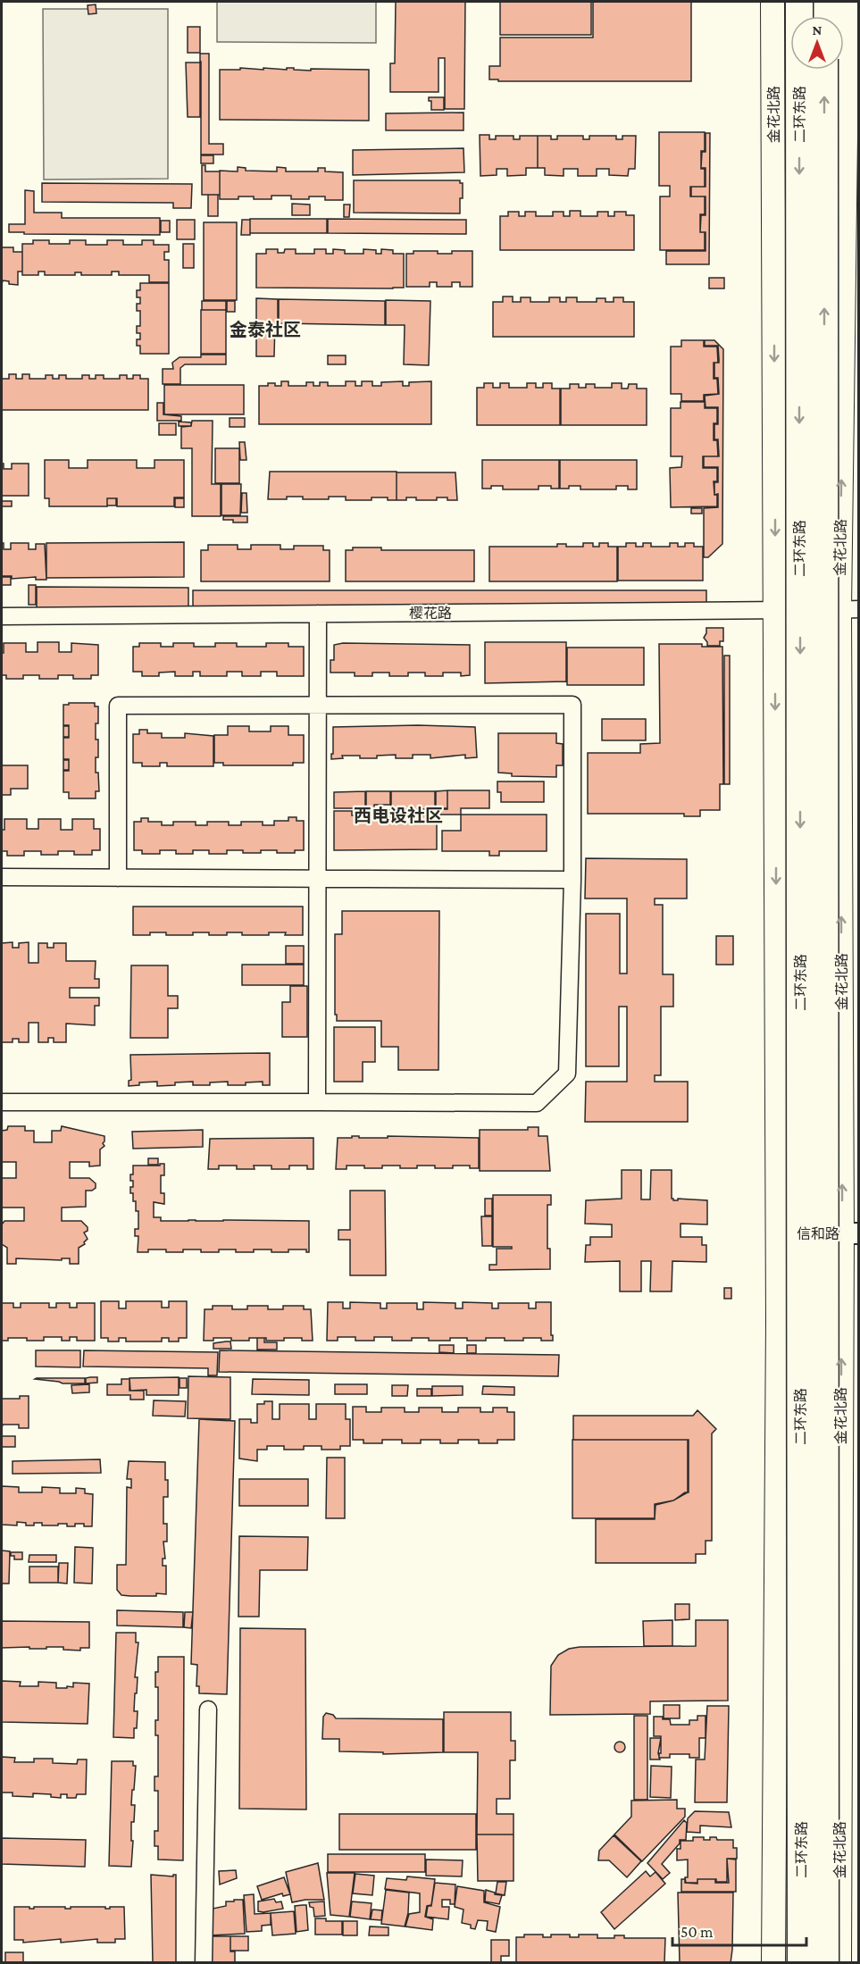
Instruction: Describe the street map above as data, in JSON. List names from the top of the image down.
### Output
{
  "streets": {
    "highway": ["二环东路"],
    "main road": ["金花北路"],
    "street": ["樱花路", "信和路"]
  },
  "crossings": [
    ["金花北路", "樱花路"],
    ["金花北路", "信和路"]
  ],
  "districts": ["金泰社区", "西电设社区"],
  "scale_bar": "50 m",
  "north": "top"
}
